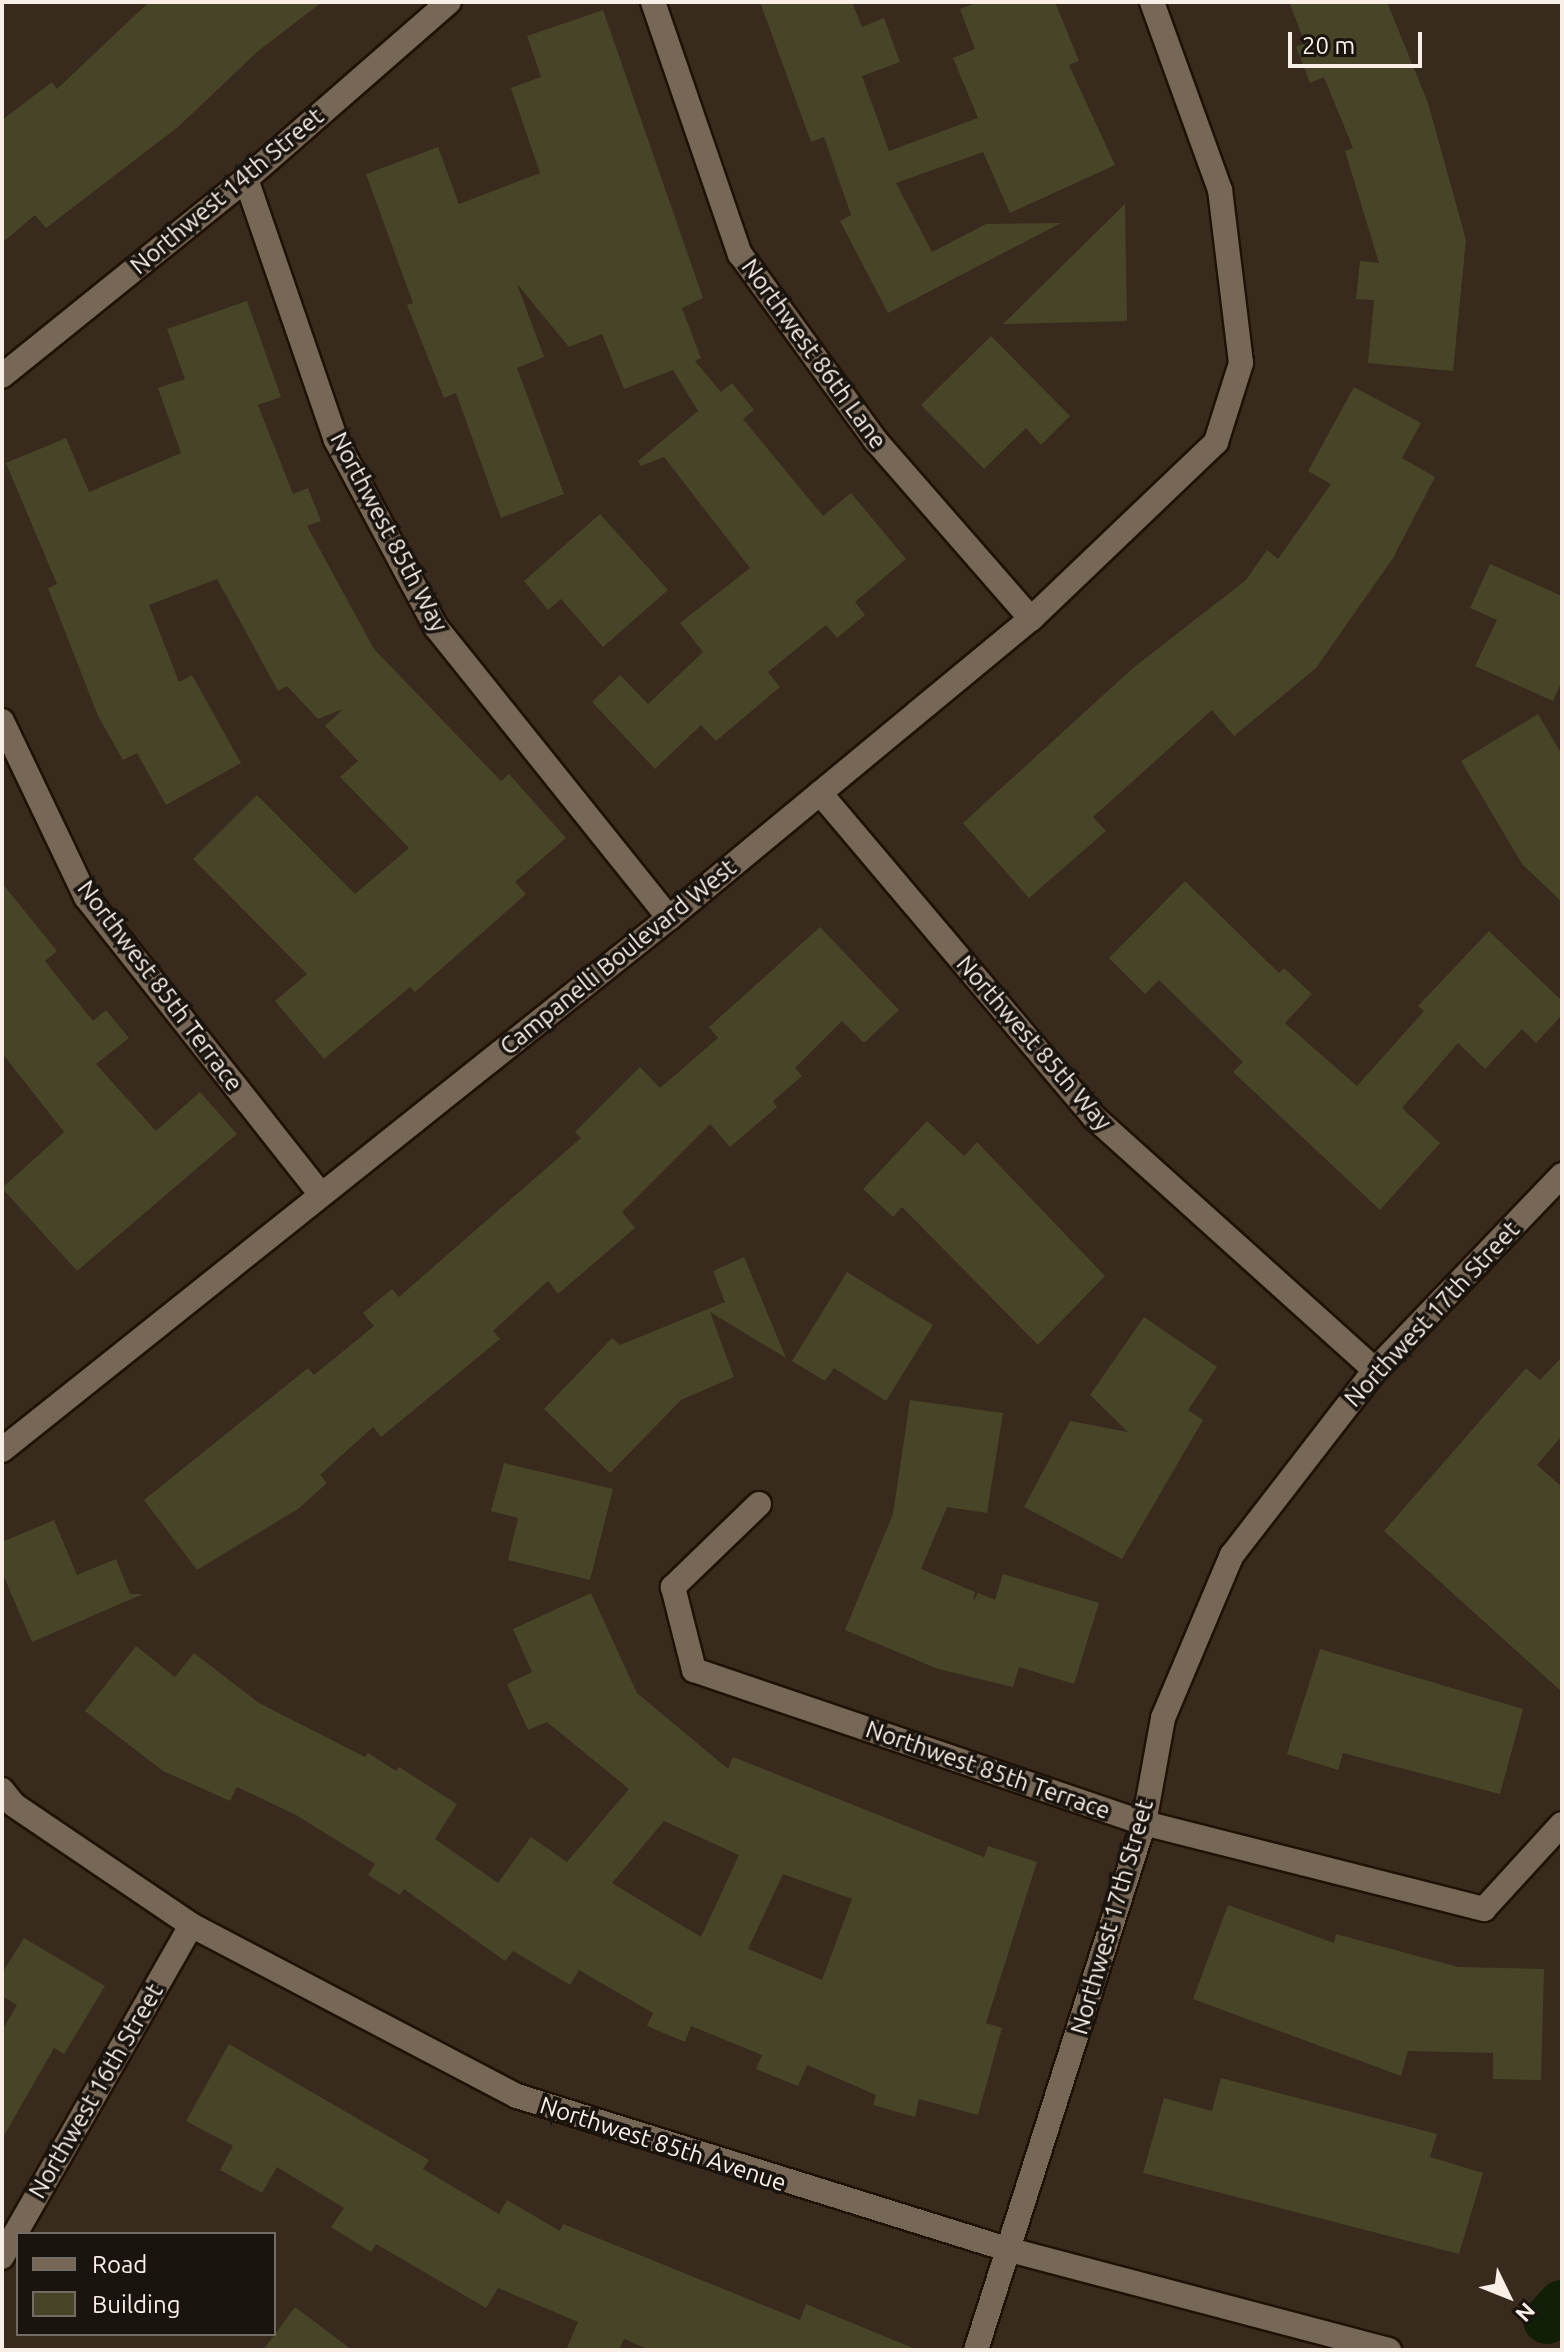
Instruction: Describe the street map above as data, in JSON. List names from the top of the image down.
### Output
{
  "streets": {
    "street": [
      "Northwest 14th Street",
      "Northwest 86th Lane",
      "Northwest 85th Way",
      "Campanelli Boulevard West",
      "Northwest 85th Terrace",
      "Northwest 17th Street",
      "Northwest 16th Street",
      "Northwest 85th Avenue"
    ]
  },
  "crossings": [
    ["Northwest 14th Street", "Northwest 85th Way"],
    ["Northwest 86th Lane", "Campanelli Boulevard West"],
    ["Northwest 85th Way", "Campanelli Boulevard West"],
    ["Northwest 85th Way", "Northwest 17th Street"],
    ["Campanelli Boulevard West", "Northwest 85th Terrace"],
    ["Northwest 85th Terrace", "Northwest 17th Street"],
    ["Northwest 17th Street", "Northwest 85th Avenue"],
    ["Northwest 16th Street", "Northwest 85th Avenue"]
  ],
  "legend": ["Road", "Building"],
  "scale_bar": "20 m",
  "north": "bottom right"
}
